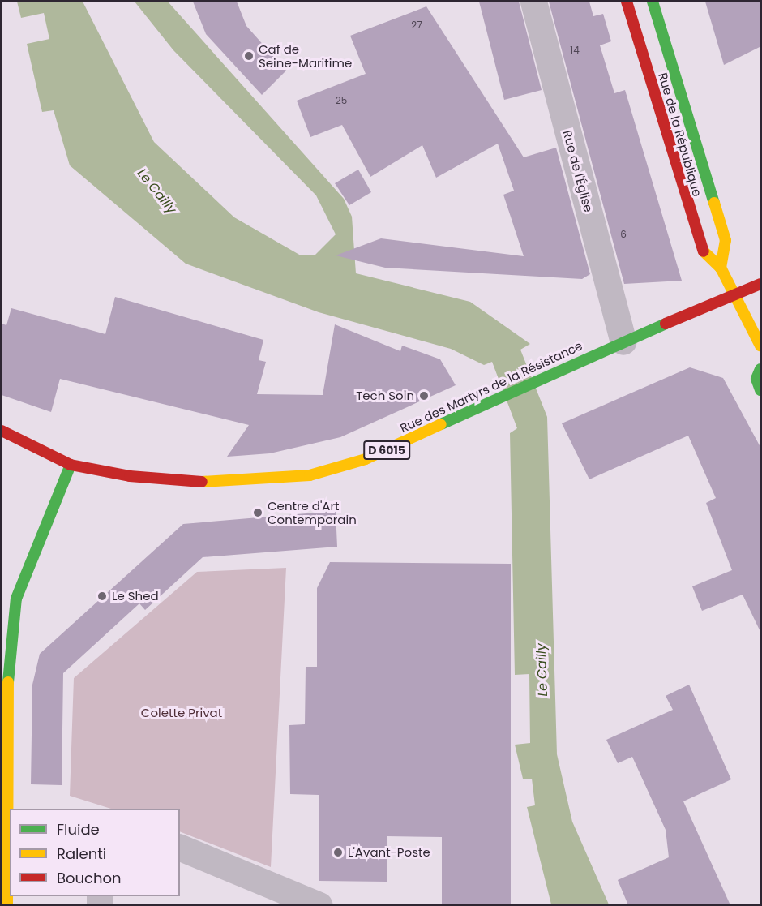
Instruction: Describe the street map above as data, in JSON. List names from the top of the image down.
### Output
{
  "streets": {
    "street": [
      "Rue de la République",
      "Rue de l'Église",
      "Rue des Martyrs de la Résistance",
      "D 6015"
    ]
  },
  "crossings": [
    ["Rue de la République", "Rue des Martyrs de la Résistance"],
    ["Rue de l'Église", "Rue des Martyrs de la Résistance"]
  ],
  "water": ["Le Cailly"],
  "parks": ["Colette Privat"],
  "places": [
    "Caf de Seine-Maritime",
    "Tech Soin",
    "Centre d'Art Contemporain",
    "Le Shed",
    "L'Avant-Poste"
  ],
  "house_numbers": [
    "27",
    "14",
    "25",
    "6"
  ],
  "legend": ["Fluide", "Ralenti", "Bouchon"]
}
